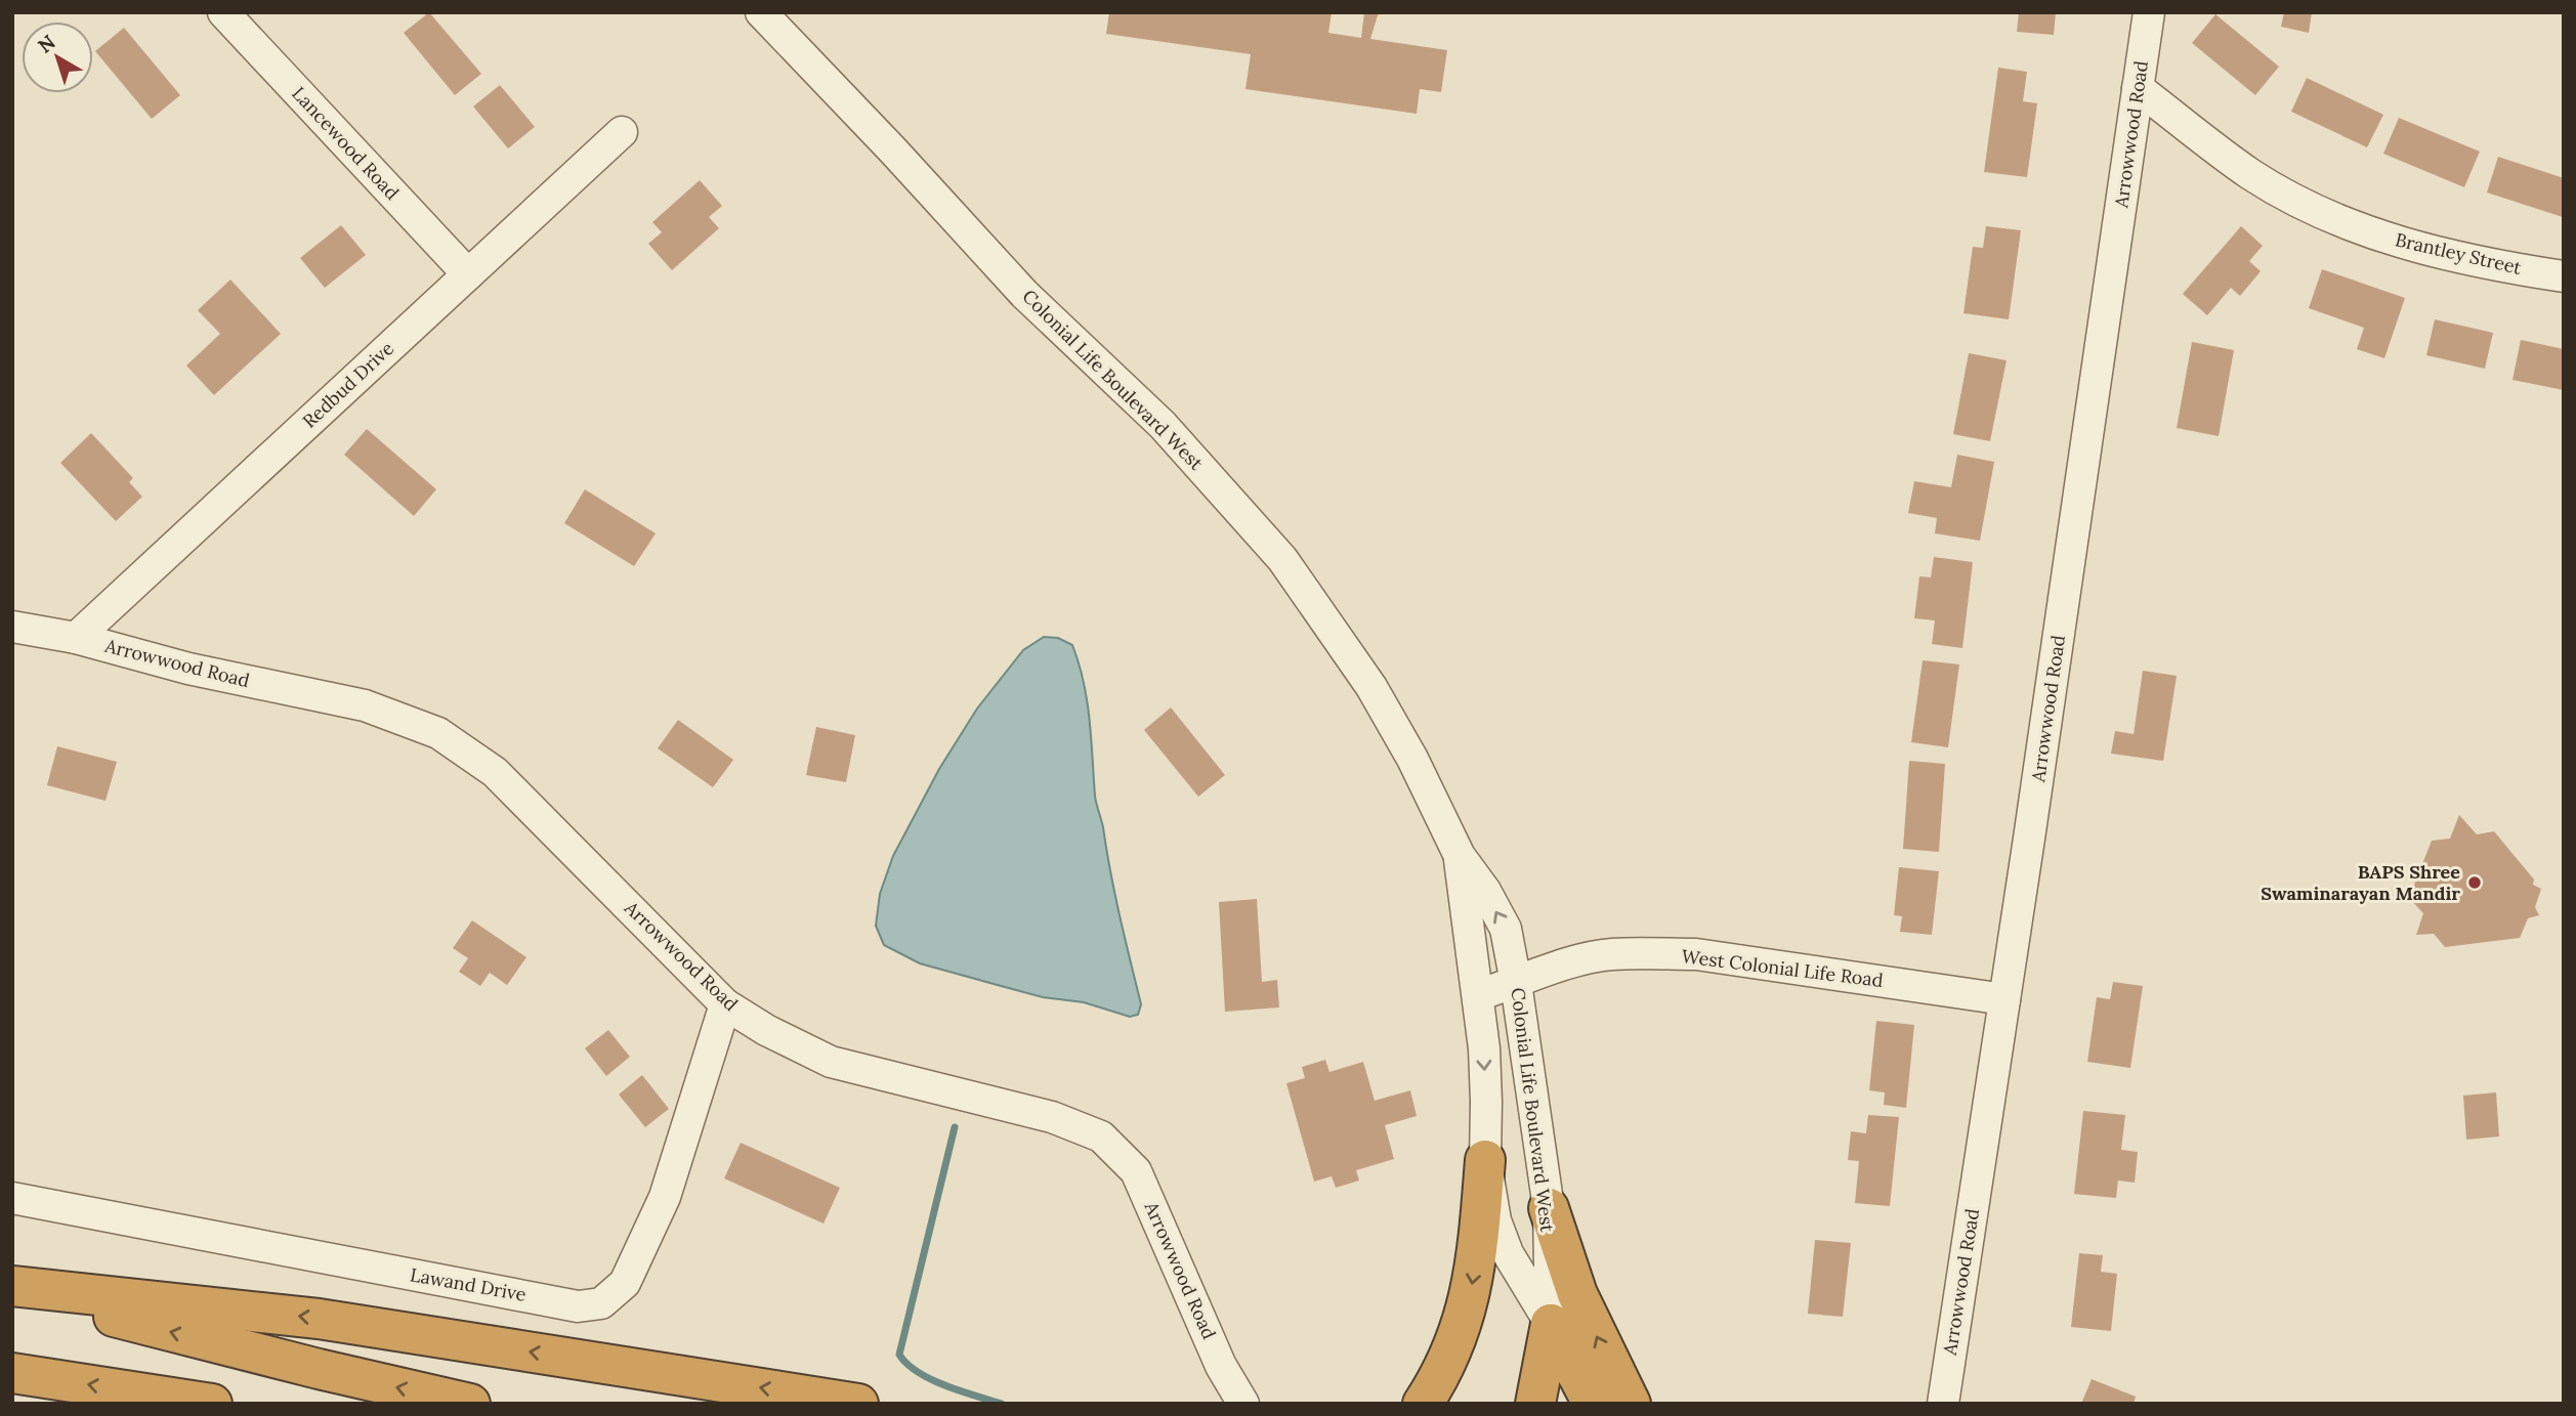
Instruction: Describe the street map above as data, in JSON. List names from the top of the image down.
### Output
{
  "streets": {
    "street": [
      "Arrowwood Road",
      "Lancewood Road",
      "Brantley Street",
      "Colonial Life Boulevard West",
      "Redbud Drive",
      "West Colonial Life Road",
      "Lawand Drive"
    ]
  },
  "crossings": [
    ["Arrowwood Road", "Brantley Street"],
    ["Arrowwood Road", "Redbud Drive"],
    ["Arrowwood Road", "West Colonial Life Road"],
    ["Arrowwood Road", "Lawand Drive"],
    ["Lancewood Road", "Redbud Drive"],
    ["Colonial Life Boulevard West", "West Colonial Life Road"]
  ],
  "places": ["BAPS Shree Swaminarayan Mandir"],
  "north": "top left"
}
